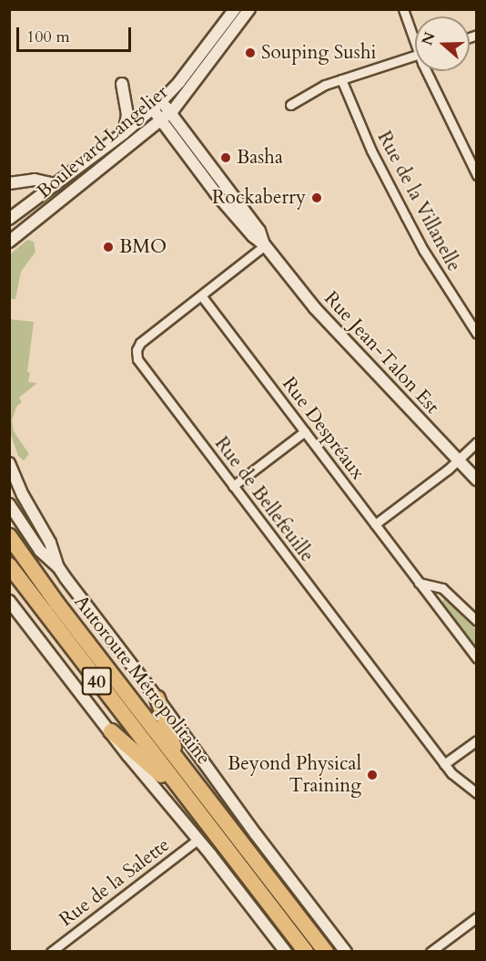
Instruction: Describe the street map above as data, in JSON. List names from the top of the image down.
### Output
{
  "streets": {
    "highway": ["Autoroute Métropolitaine", "40"],
    "main road": ["Boulevard Langelier", "Rue Jean-Talon Est"],
    "street": [
      "Rue de la Villanelle",
      "Rue Despréaux",
      "Rue de Bellefeuille",
      "Rue de la Salette"
    ]
  },
  "crossings": [
    ["Boulevard Langelier", "Rue Jean-Talon Est"],
    ["Rue Jean-Talon Est", "Rue de Bellefeuille"],
    ["Rue Despréaux", "Rue de Bellefeuille"]
  ],
  "places": [
    "Souping Sushi",
    "Basha",
    "Rockaberry",
    "BMO",
    "Beyond Physical Training"
  ],
  "scale_bar": "100 m",
  "north": "left"
}
